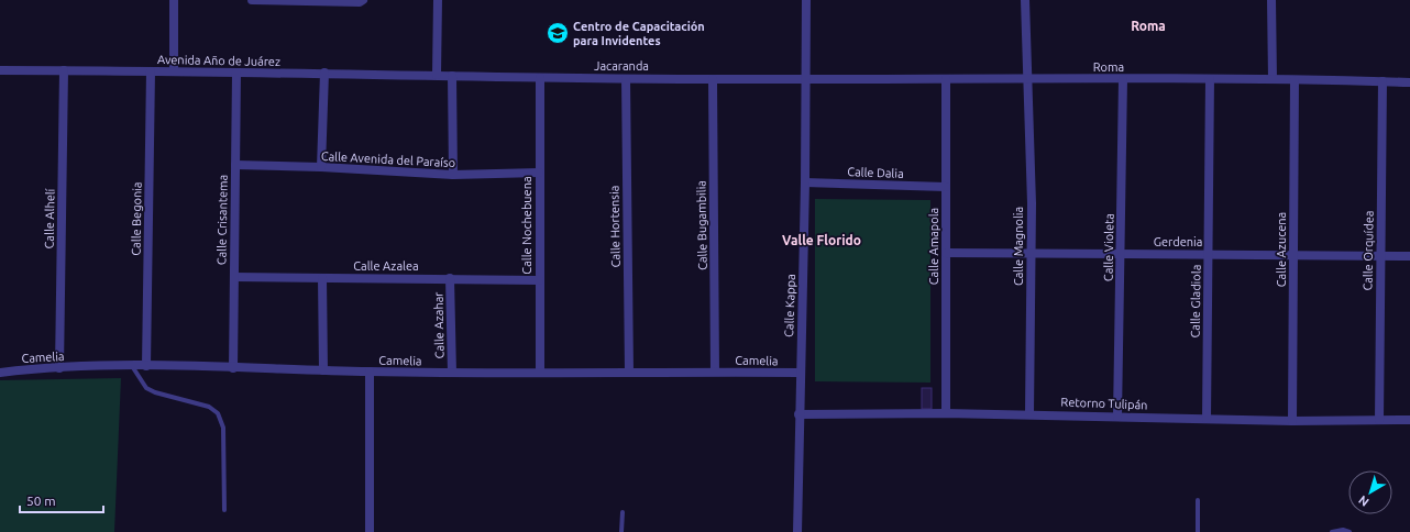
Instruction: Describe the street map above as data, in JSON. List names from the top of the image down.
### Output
{
  "streets": {
    "street": [
      "Avenida Año de Juárez",
      "Jacaranda",
      "Roma",
      "Calle Avenida del Paraíso",
      "Calle Dalia",
      "Calle Alhelí",
      "Calle Begonia",
      "Calle Crisantema",
      "Calle Nochebuena",
      "Calle Bugambilia",
      "Calle Hortensia",
      "Gerdenia",
      "Calle Amapola",
      "Calle Magnolia",
      "Calle Violeta",
      "Calle Azucena",
      "Calle Orquídea",
      "Calle Azalea",
      "Calle Gladiola",
      "Calle Kappa",
      "Calle Azahar",
      "Camelia",
      "Retorno Tulipán"
    ]
  },
  "crossings": [
    ["Avenida Año de Juárez", "Jacaranda"],
    ["Avenida Año de Juárez", "Calle Alhelí"],
    ["Avenida Año de Juárez", "Calle Begonia"],
    ["Avenida Año de Juárez", "Calle Crisantema"],
    ["Jacaranda", "Roma"],
    ["Jacaranda", "Calle Nochebuena"],
    ["Jacaranda", "Calle Bugambilia"],
    ["Jacaranda", "Calle Hortensia"],
    ["Jacaranda", "Calle Kappa"],
    ["Roma", "Calle Amapola"],
    ["Roma", "Calle Magnolia"],
    ["Roma", "Calle Violeta"],
    ["Roma", "Calle Azucena"],
    ["Roma", "Calle Orquídea"],
    ["Roma", "Calle Gladiola"],
    ["Roma", "Calle Kappa"],
    ["Calle Avenida del Paraíso", "Calle Crisantema"],
    ["Calle Avenida del Paraíso", "Calle Nochebuena"],
    ["Calle Dalia", "Calle Amapola"],
    ["Calle Dalia", "Calle Kappa"],
    ["Calle Alhelí", "Camelia"],
    ["Calle Begonia", "Camelia"],
    ["Calle Crisantema", "Calle Azalea"],
    ["Calle Crisantema", "Camelia"],
    ["Calle Nochebuena", "Calle Azalea"],
    ["Calle Nochebuena", "Camelia"],
    ["Calle Bugambilia", "Camelia"],
    ["Calle Hortensia", "Camelia"],
    ["Gerdenia", "Calle Amapola"],
    ["Gerdenia", "Calle Magnolia"],
    ["Gerdenia", "Calle Violeta"],
    ["Gerdenia", "Calle Azucena"],
    ["Gerdenia", "Calle Orquídea"],
    ["Gerdenia", "Calle Gladiola"],
    ["Calle Amapola", "Retorno Tulipán"],
    ["Calle Magnolia", "Retorno Tulipán"],
    ["Calle Violeta", "Retorno Tulipán"],
    ["Calle Azucena", "Retorno Tulipán"],
    ["Calle Orquídea", "Retorno Tulipán"],
    ["Calle Azalea", "Calle Azahar"],
    ["Calle Gladiola", "Retorno Tulipán"],
    ["Calle Kappa", "Camelia"],
    ["Calle Kappa", "Retorno Tulipán"],
    ["Calle Azahar", "Camelia"]
  ],
  "districts": ["Roma", "Valle Florido"],
  "places": {
    "school or university": ["Centro de Capacitación para Invidentes"]
  },
  "scale_bar": "50 m",
  "north": "bottom left"
}
